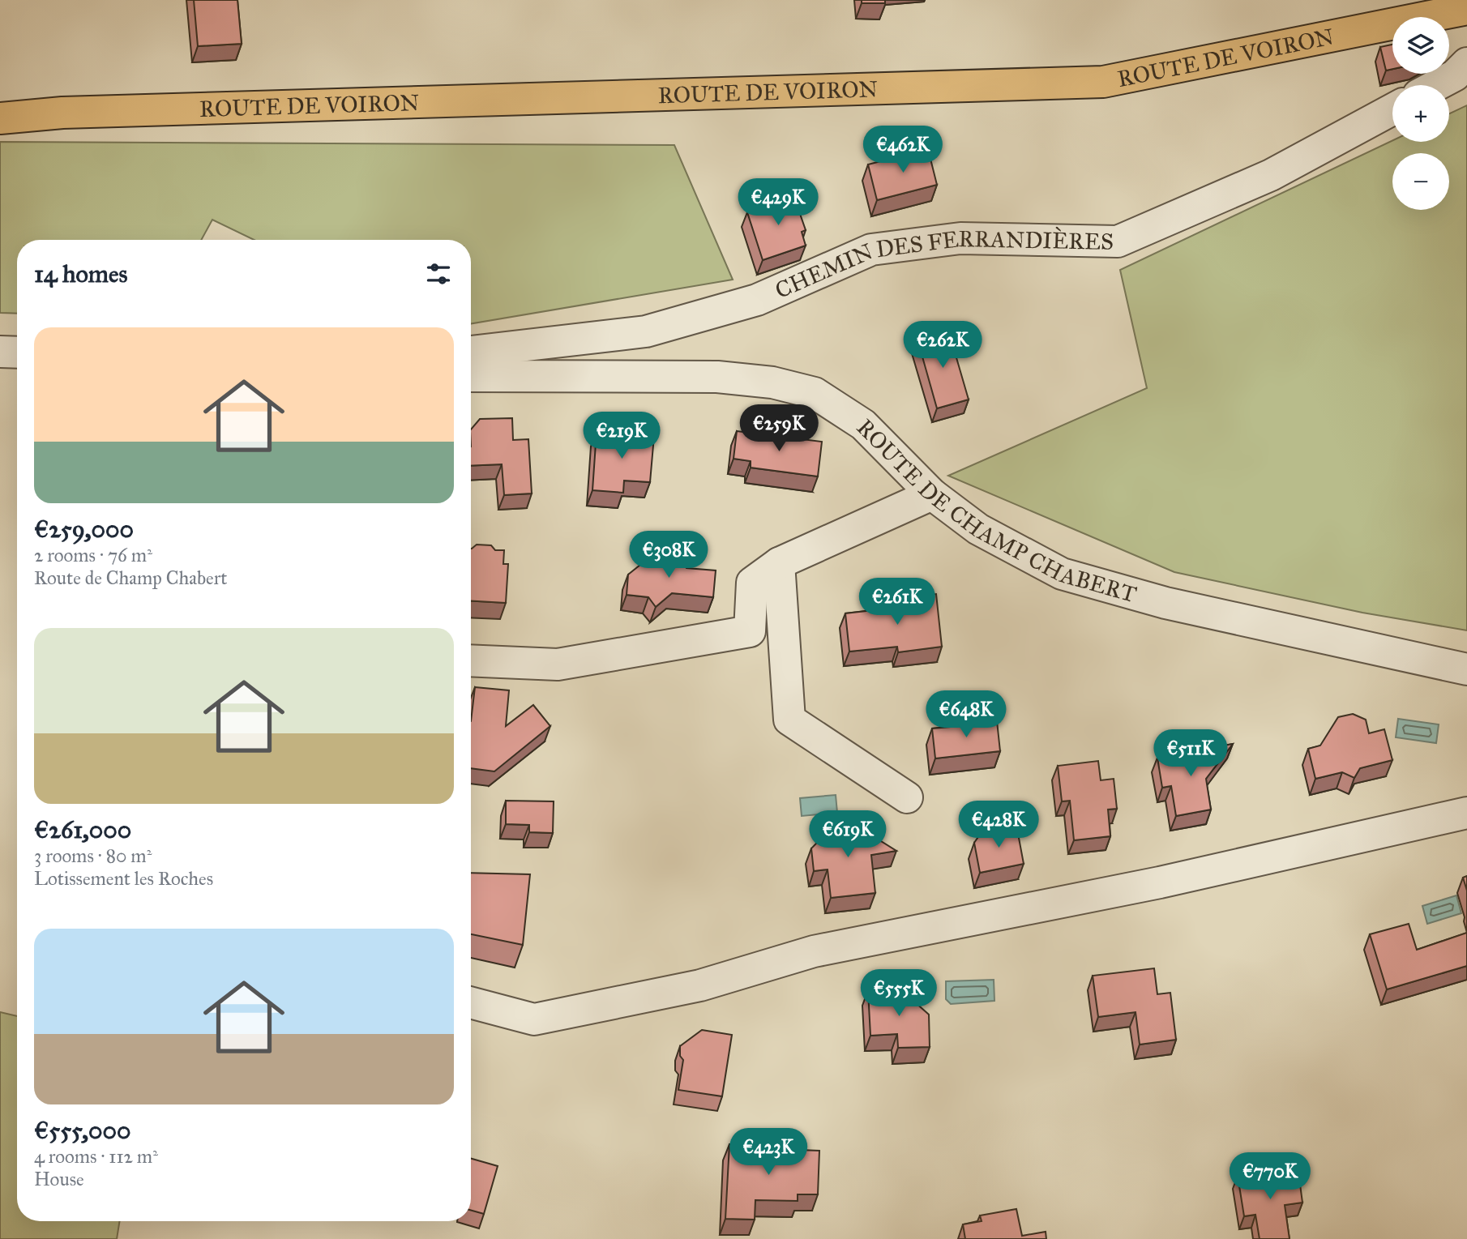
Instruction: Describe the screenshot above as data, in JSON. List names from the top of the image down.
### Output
{
  "streets": {
    "main road": ["ROUTE DE VOIRON"],
    "street": ["CHEMIN DES FERRANDIÈRES", "ROUTE DE CHAMP CHABERT"]
  },
  "page": {
    "map_buttons": ["+", "−"],
    "price": [
      "€462K",
      "€429K",
      "€262K",
      "€259K",
      "€219K",
      "€308K",
      "€261K",
      "€648K",
      "€511K",
      "€428K",
      "€619K",
      "€555K",
      "€423K",
      "€770K"
    ],
    "heading": "14 homes",
    "list": [
      {
        "name": "€259,000",
        "note": "2 rooms · 76 m² · Route de Champ Chabert"
      },
      {
        "name": "€261,000",
        "note": "3 rooms · 80 m² · Lotissement les Roches"
      },
      {
        "name": "€555,000",
        "note": "4 rooms · 112 m² · House"
      }
    ]
  }
}
